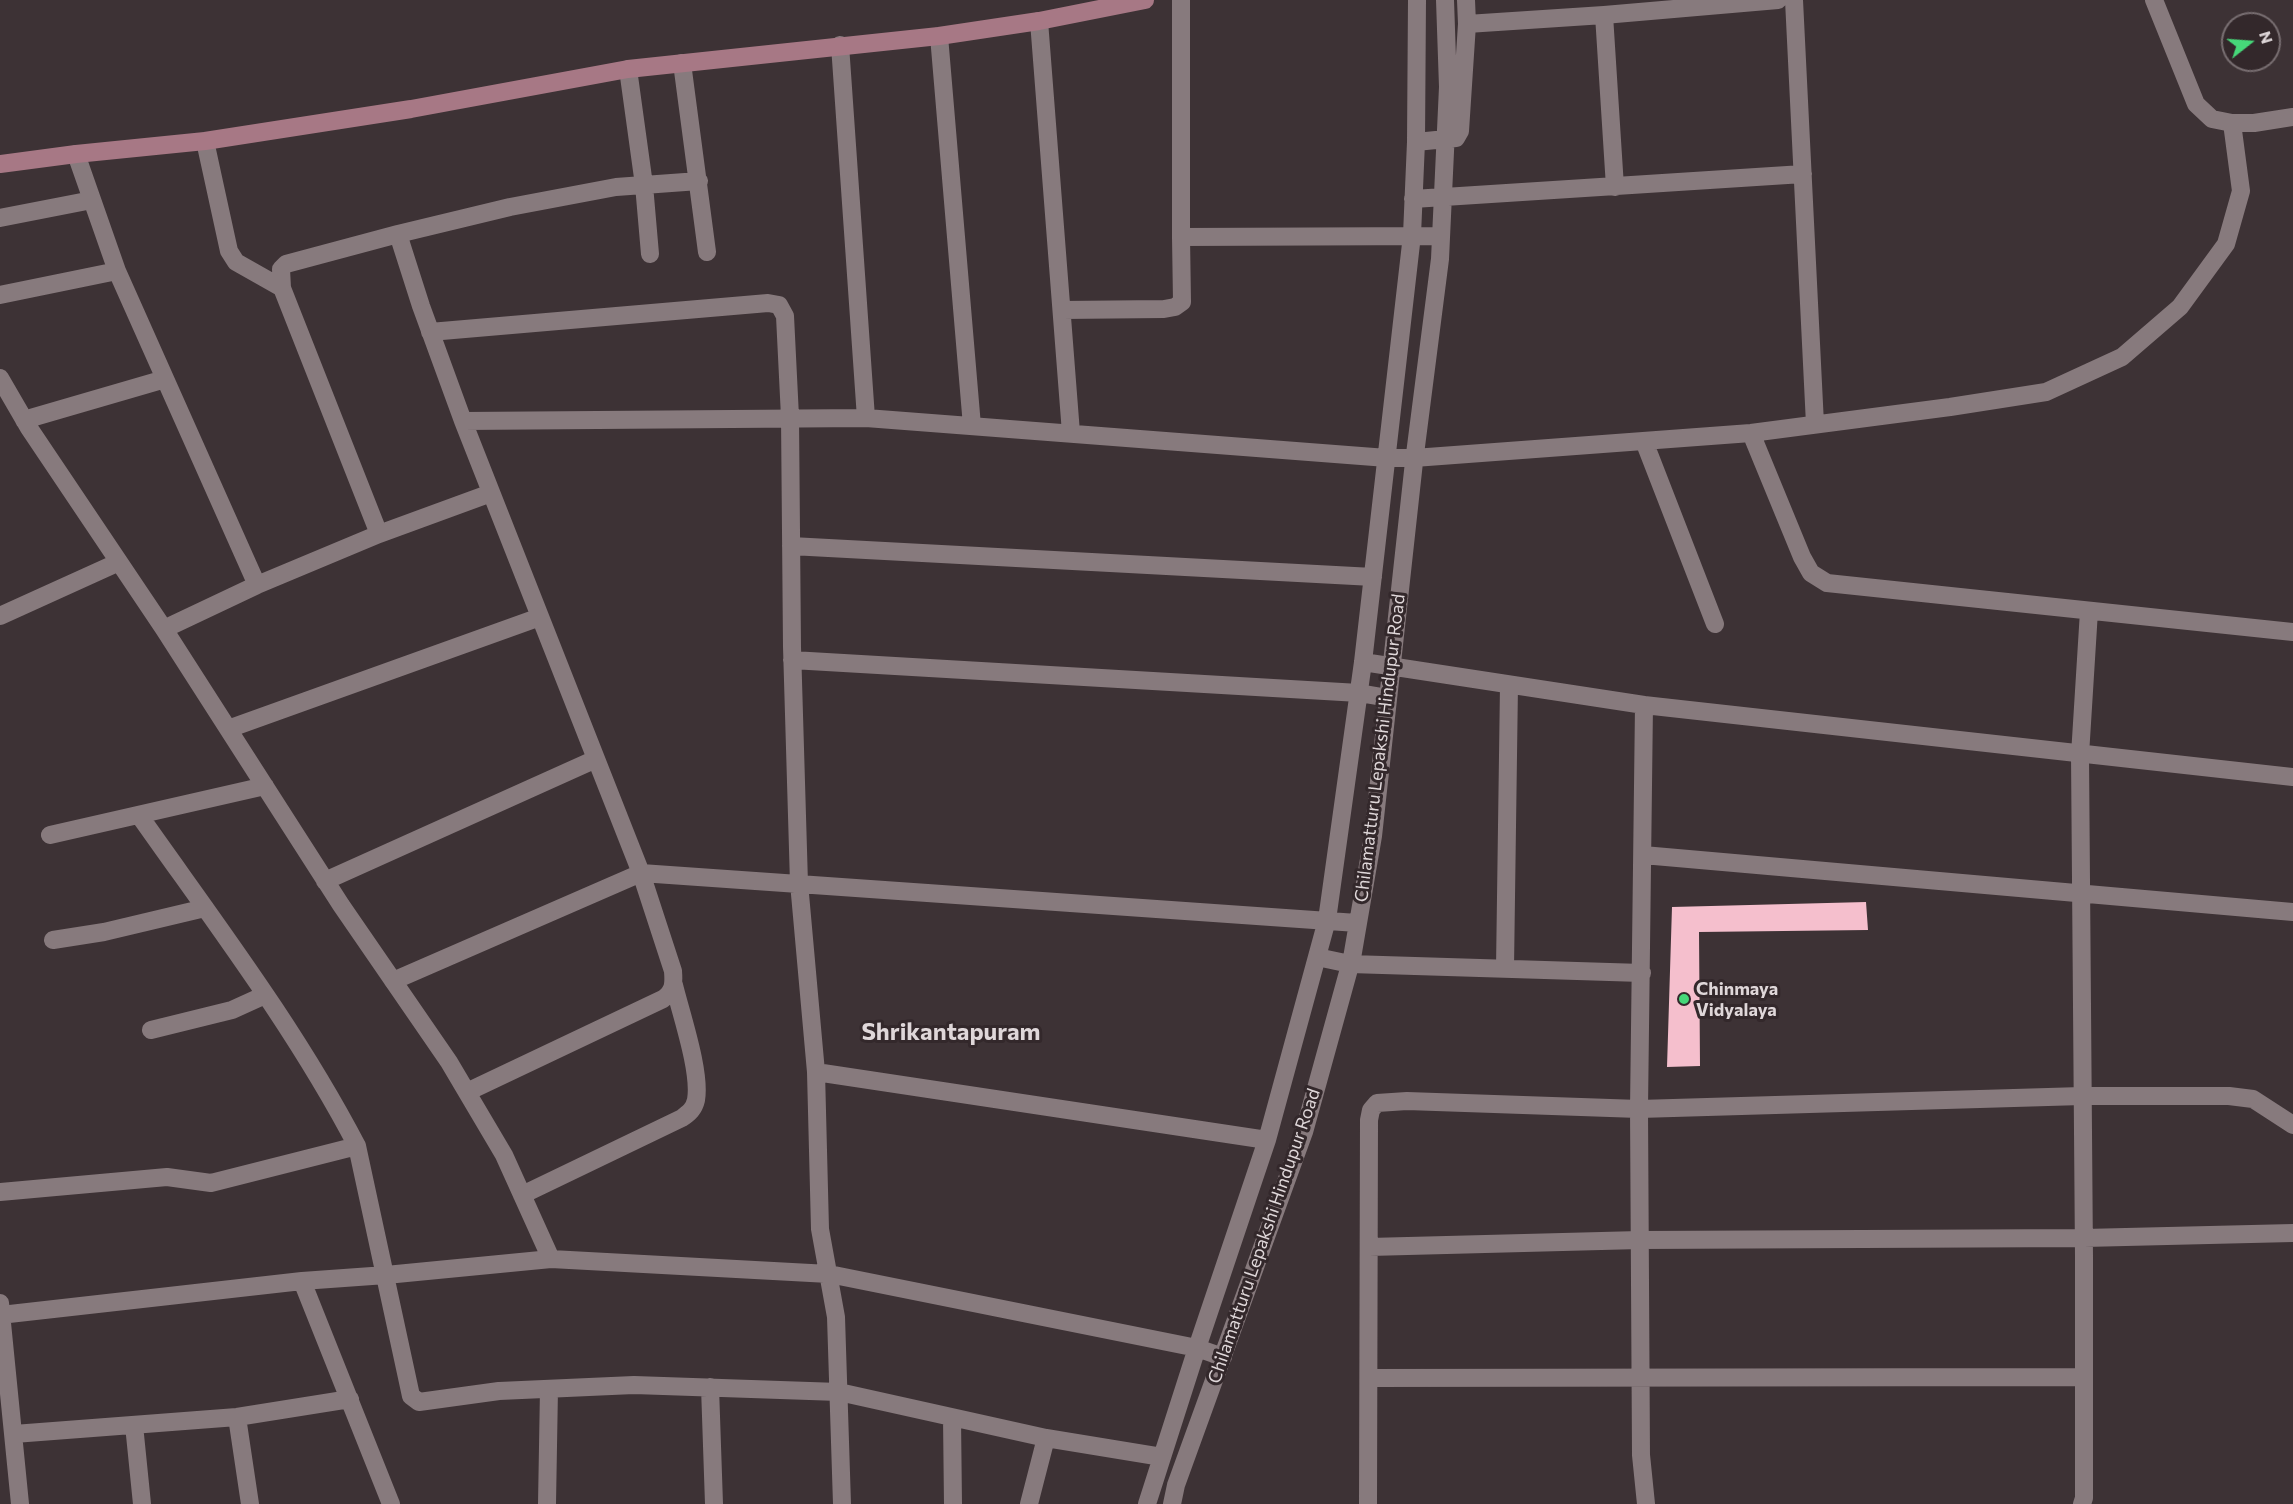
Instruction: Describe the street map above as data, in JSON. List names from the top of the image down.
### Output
{
  "streets": {
    "street": ["Chilamatturu Lepakshi Hindupur Road"]
  },
  "districts": ["Shrikantapuram"],
  "places": ["Chinmaya Vidyalaya"],
  "north": "right"
}
